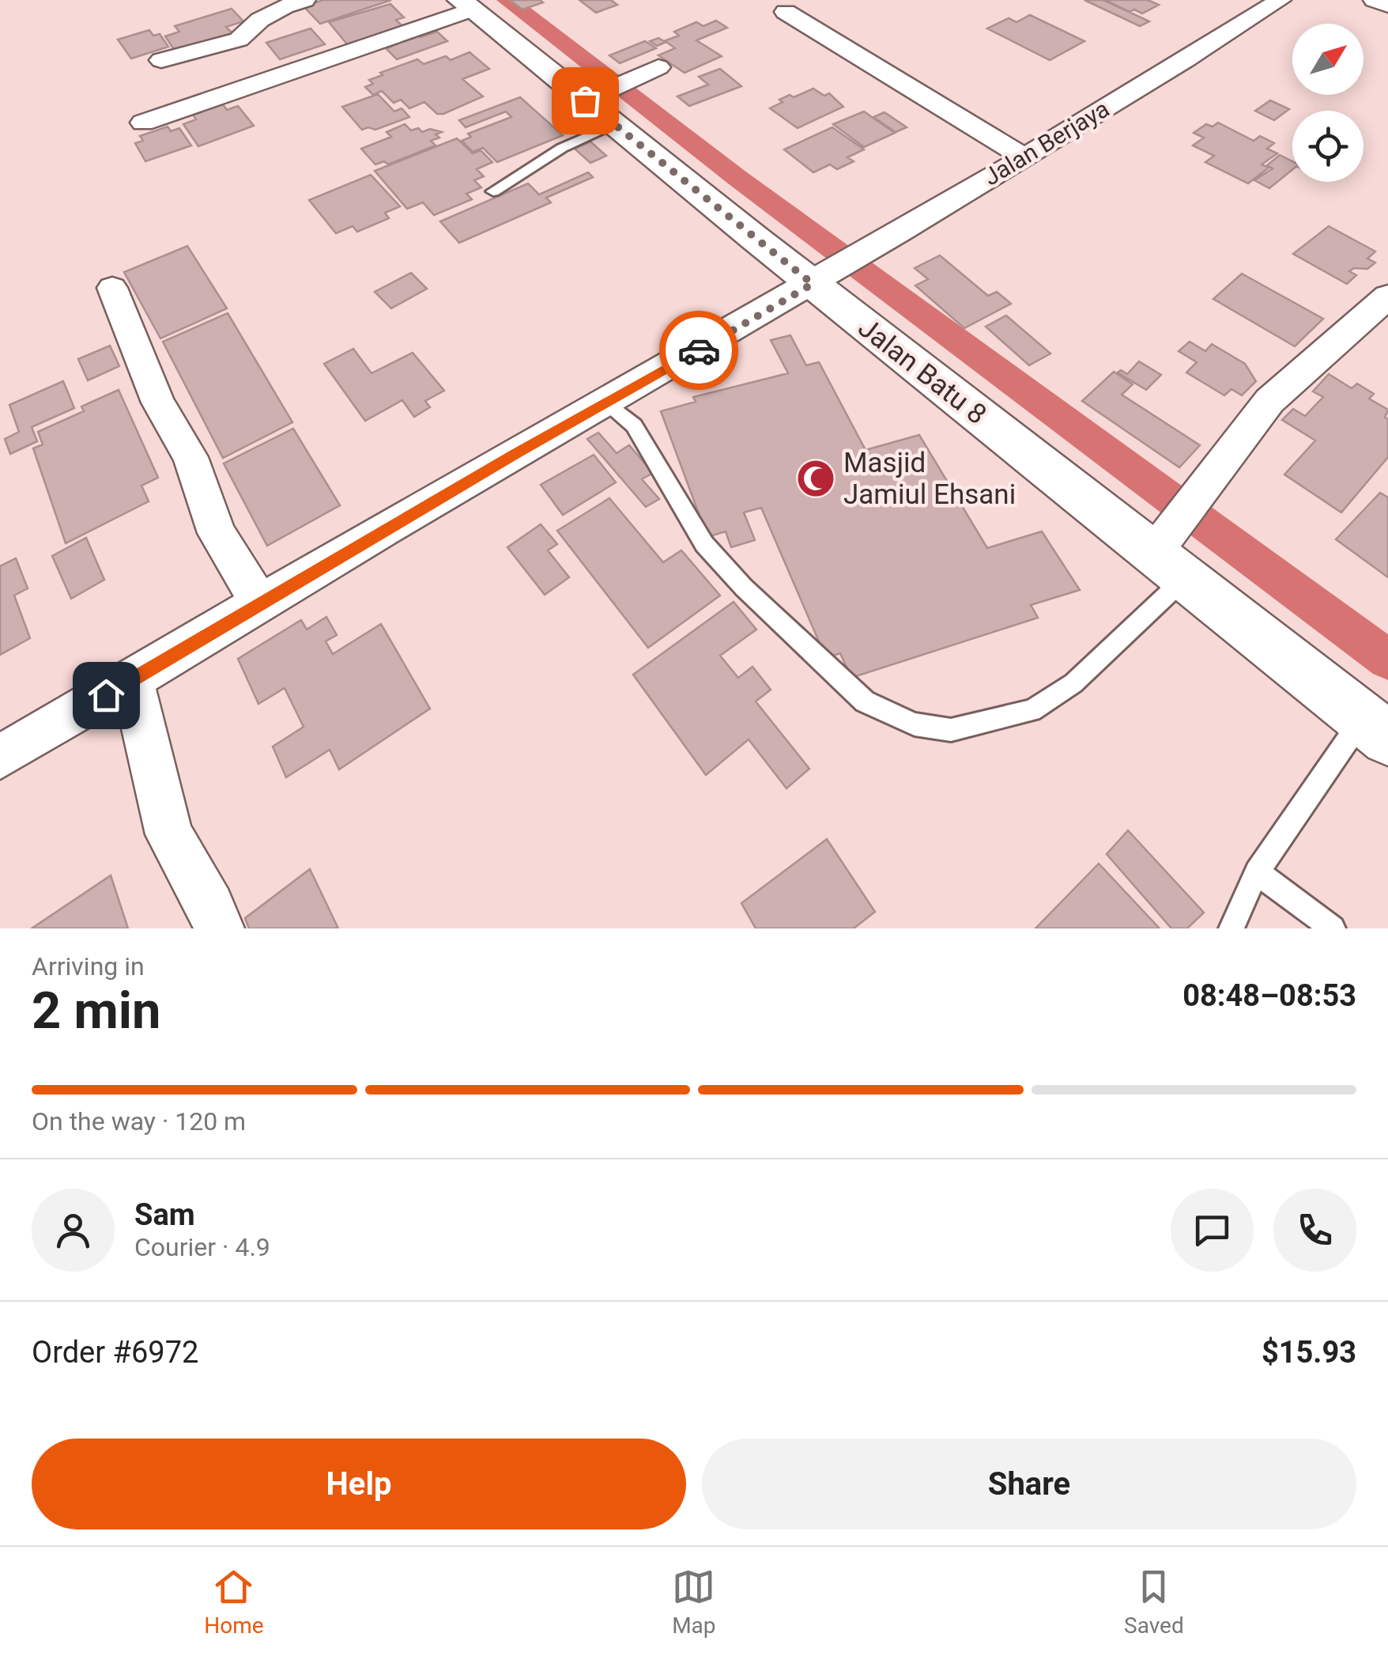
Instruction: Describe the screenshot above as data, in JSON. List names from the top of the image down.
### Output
{
  "streets": {
    "street": ["Jalan Berjaya", "Jalan Batu 8"]
  },
  "crossings": [
    ["Jalan Berjaya", "Jalan Batu 8"]
  ],
  "places": {
    "mosque": ["Masjid Jamiul Ehsani"]
  },
  "north": "top right",
  "page": {
    "heading": ["2 min", "Arriving in", "08:48–08:53"],
    "panel": [
      "Sam",
      "Courier · 4.9",
      "Order #6972",
      "$15.93"
    ],
    "bar": "On the way · 120 m",
    "buttons": ["Help", "Share"],
    "tabs": ["Home", "Map", "Saved"]
  }
}
